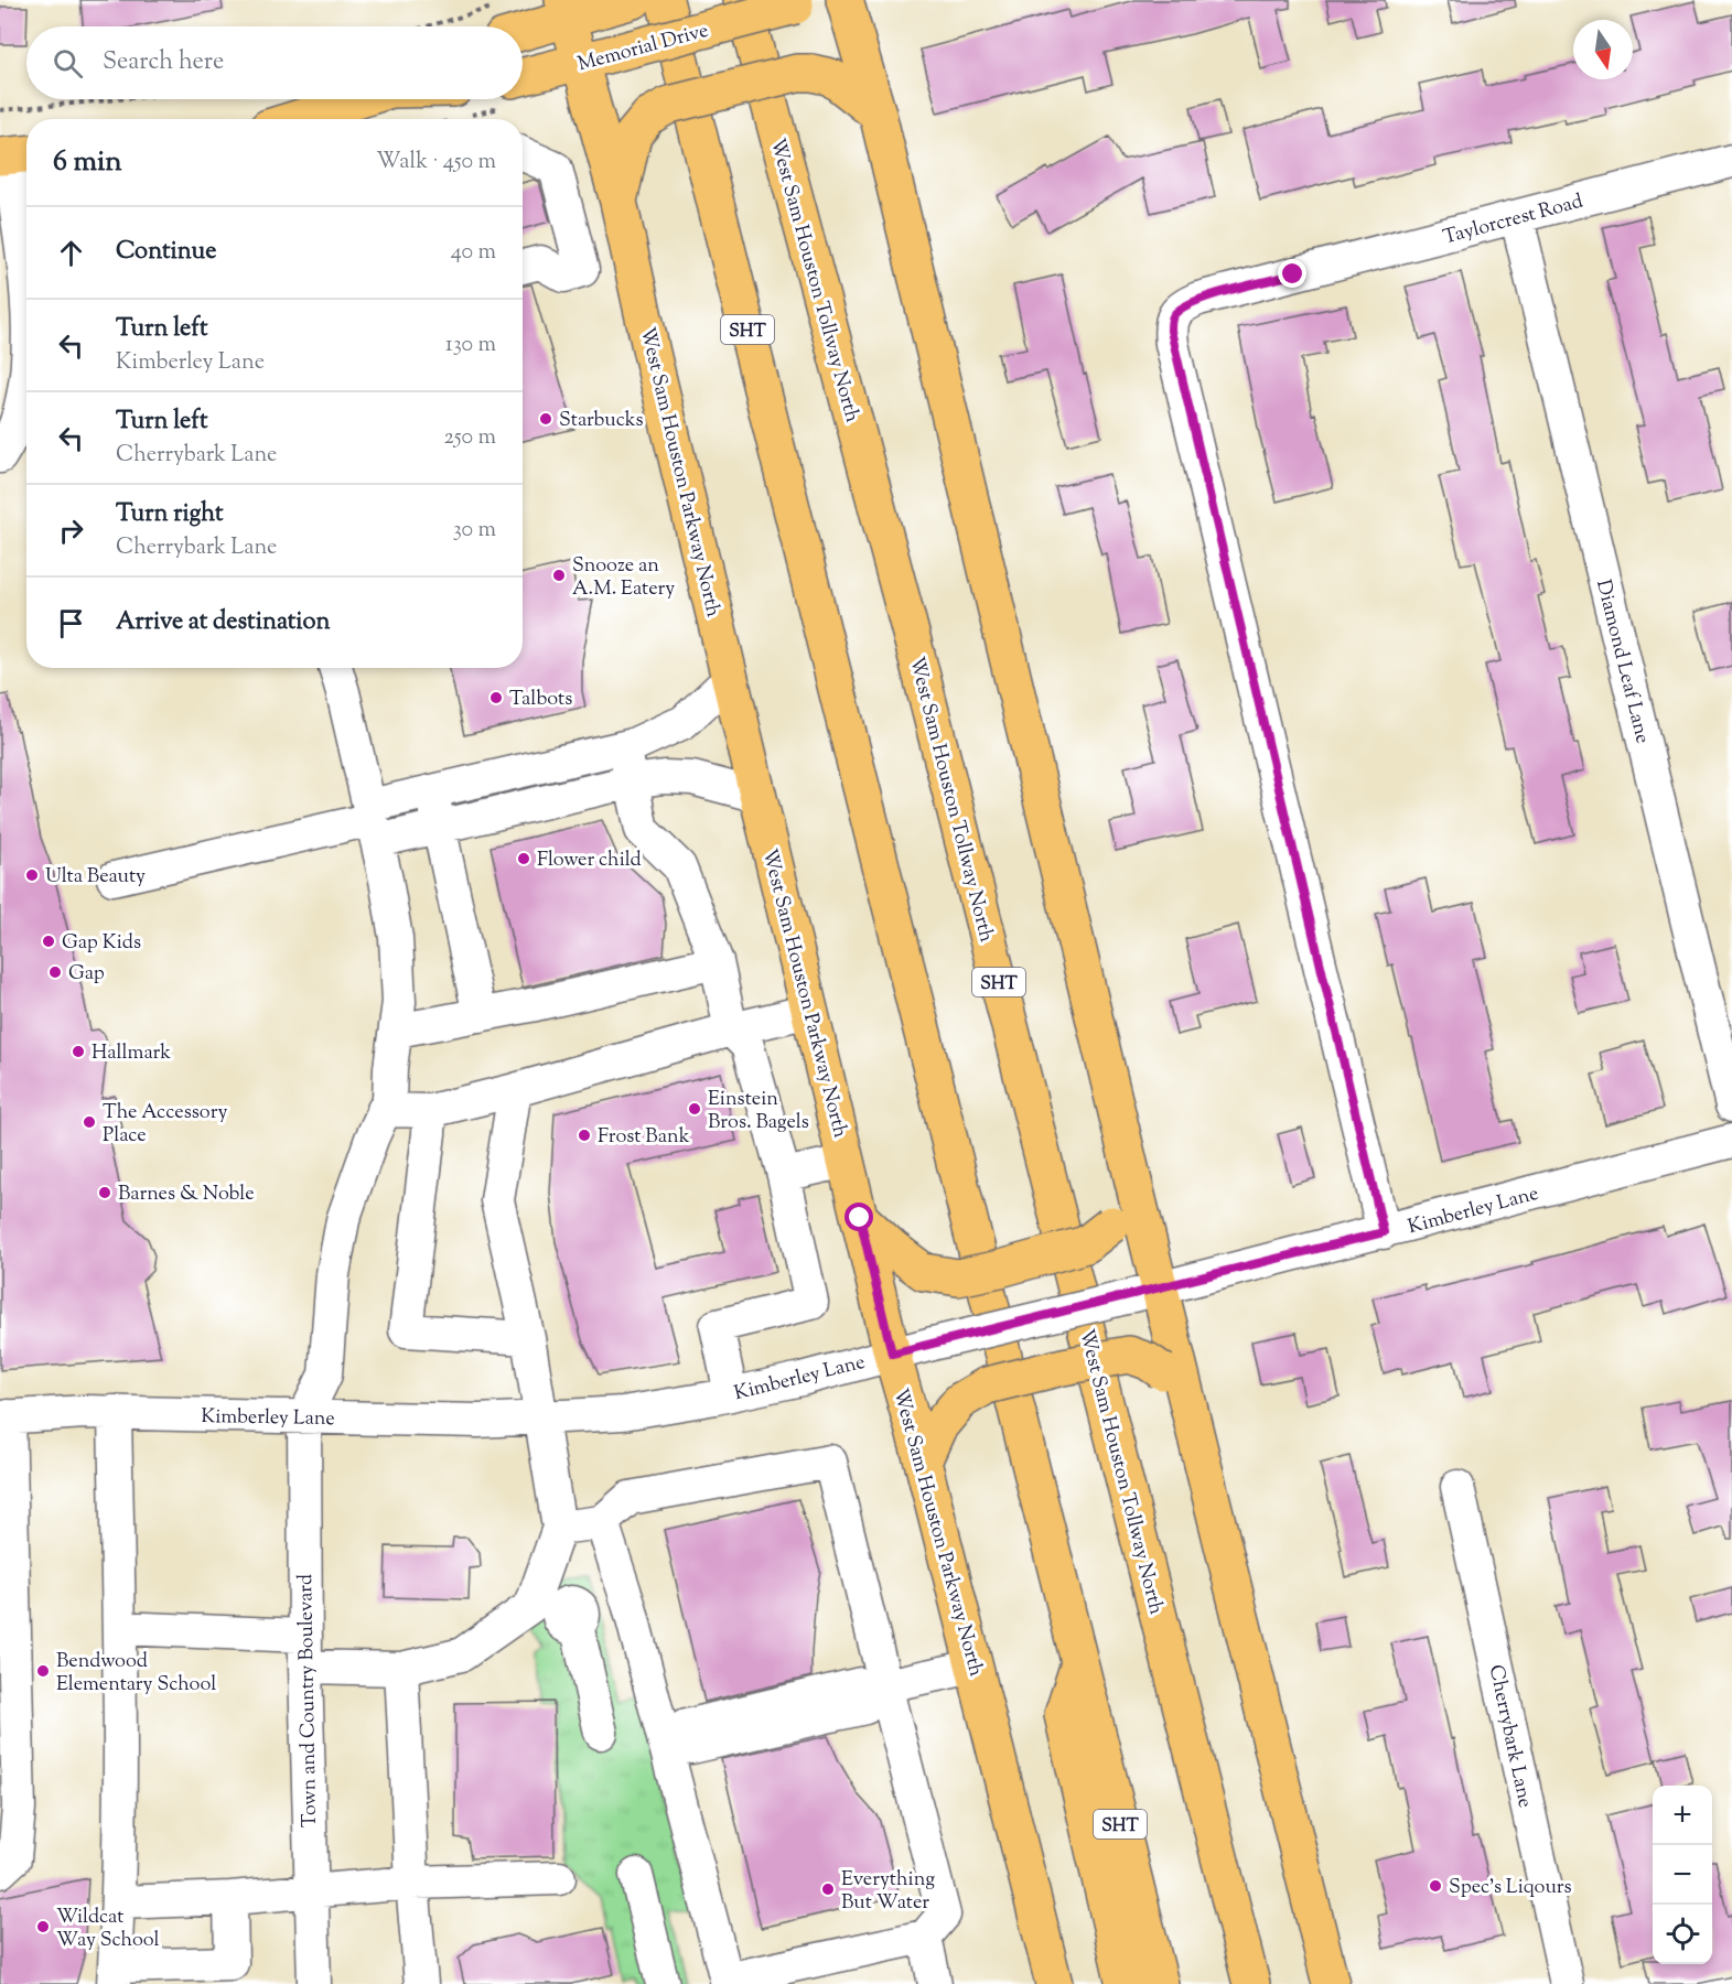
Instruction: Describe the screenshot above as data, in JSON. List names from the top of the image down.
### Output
{
  "streets": {
    "main road": [
      "Memorial Drive",
      "West Sam Houston Tollway North",
      "SHT",
      "West Sam Houston Parkway North"
    ],
    "street": [
      "Taylorcrest Road",
      "Diamond Leaf Lane",
      "Kimberley Lane",
      "Town and Country Boulevard",
      "Cherrybark Lane"
    ]
  },
  "crossings": [
    ["Memorial Drive", "West Sam Houston Parkway North"],
    ["Taylorcrest Road", "Diamond Leaf Lane"],
    ["Taylorcrest Road", "Kimberley Lane"],
    ["West Sam Houston Parkway North", "Kimberley Lane"],
    ["Kimberley Lane", "Town and Country Boulevard"]
  ],
  "places": [
    "Starbucks",
    "Snooze an A.M. Eatery",
    "Talbots",
    "Flower child",
    "Ulta Beauty",
    "Gap Kids",
    "Gap",
    "Hallmark",
    "Einstein Bros. Bagels",
    "The Accessory Place",
    "Frost Bank",
    "Barnes & Noble",
    "Bendwood Elementary School",
    "Spec's Liqours",
    "Everything But Water",
    "Wildcat Way School"
  ],
  "north": "bottom",
  "page": {
    "search": "Search here",
    "heading": ["6 min", "Walk · 450 m"],
    "list": [
      ["Continue", "40 m"],
      ["Turn left", "Kimberley Lane", "130 m"],
      ["Turn left", "Cherrybark Lane", "250 m"],
      ["Turn right", "Cherrybark Lane", "30 m"],
      "Arrive at destination"
    ],
    "map_buttons": ["+", "−"]
  }
}
